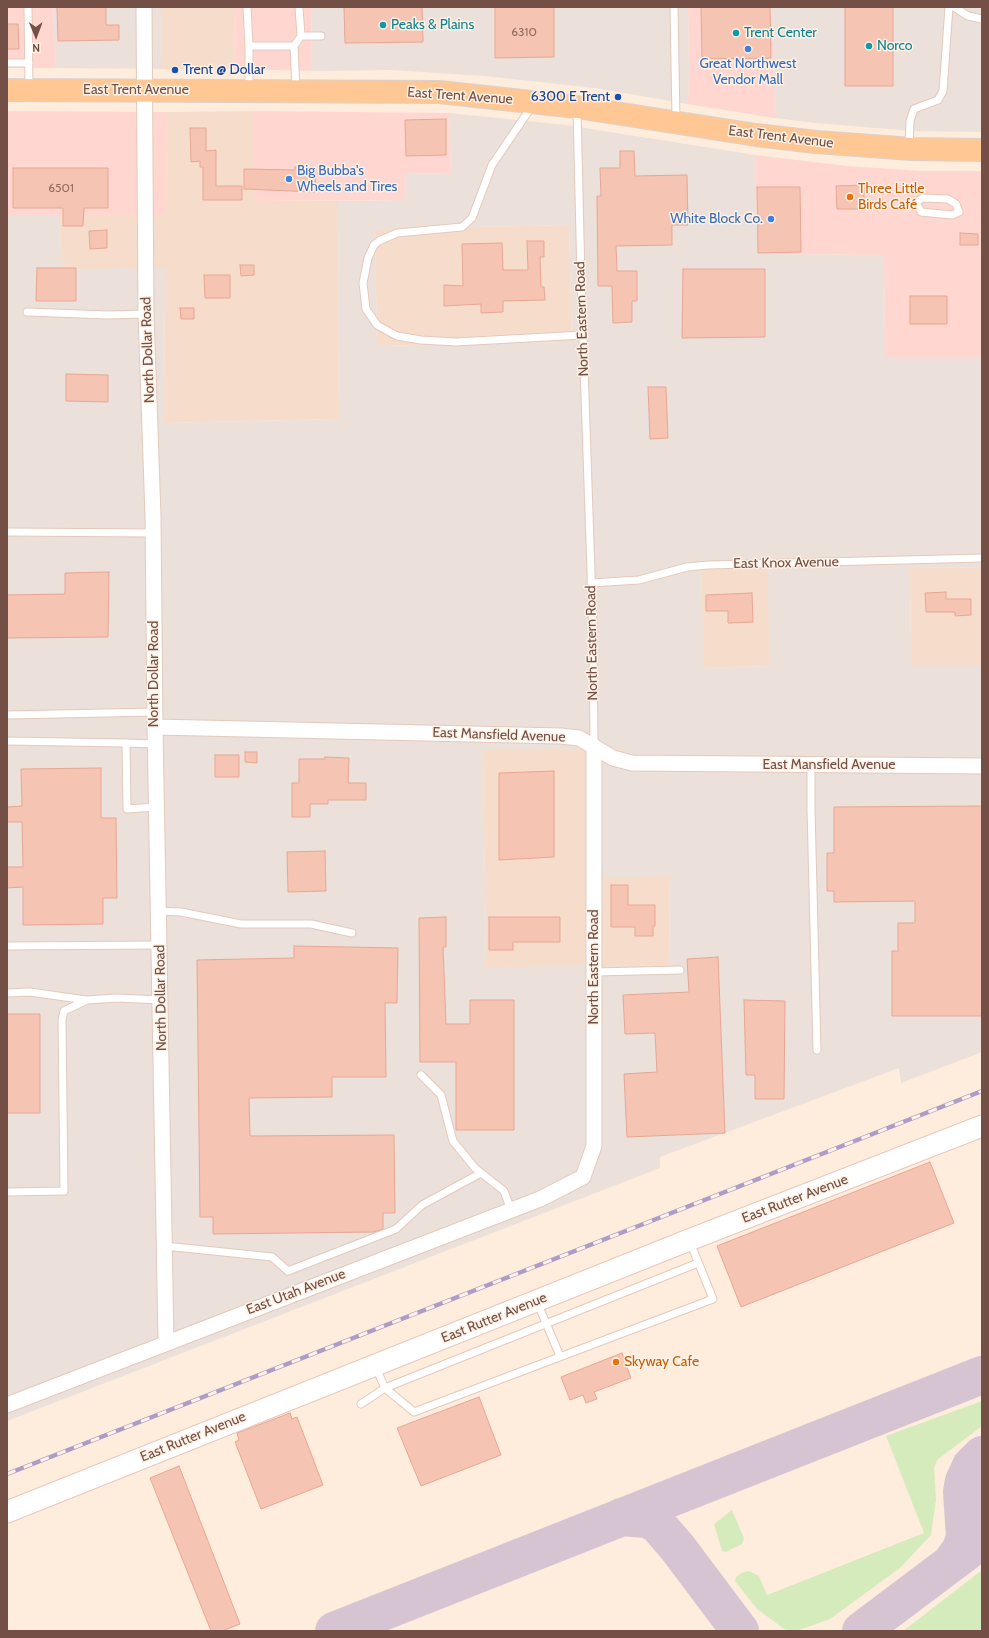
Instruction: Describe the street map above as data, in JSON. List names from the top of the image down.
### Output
{
  "streets": {
    "main road": ["East Trent Avenue"],
    "street": [
      "North Eastern Road",
      "North Dollar Road",
      "East Mansfield Avenue",
      "East Rutter Avenue",
      "East Utah Avenue"
    ],
    "lane": ["East Knox Avenue"]
  },
  "crossings": [
    ["East Trent Avenue", "North Eastern Road"],
    ["East Trent Avenue", "North Dollar Road"],
    ["North Eastern Road", "East Knox Avenue"],
    ["North Eastern Road", "East Mansfield Avenue"],
    ["North Eastern Road", "East Utah Avenue"],
    ["North Dollar Road", "East Mansfield Avenue"],
    ["North Dollar Road", "East Utah Avenue"]
  ],
  "places": [
    "Peaks & Plains",
    "Trent Center",
    "Norco",
    "Great Northwest Vendor Mall",
    "Trent @ Dollar",
    "6300 E Trent",
    "Big Bubba's Wheels and Tires",
    "Three Little Birds Café",
    "White Block Co.",
    "Skyway Cafe"
  ],
  "house_numbers": ["6310", "6501"],
  "north": "bottom"
}
